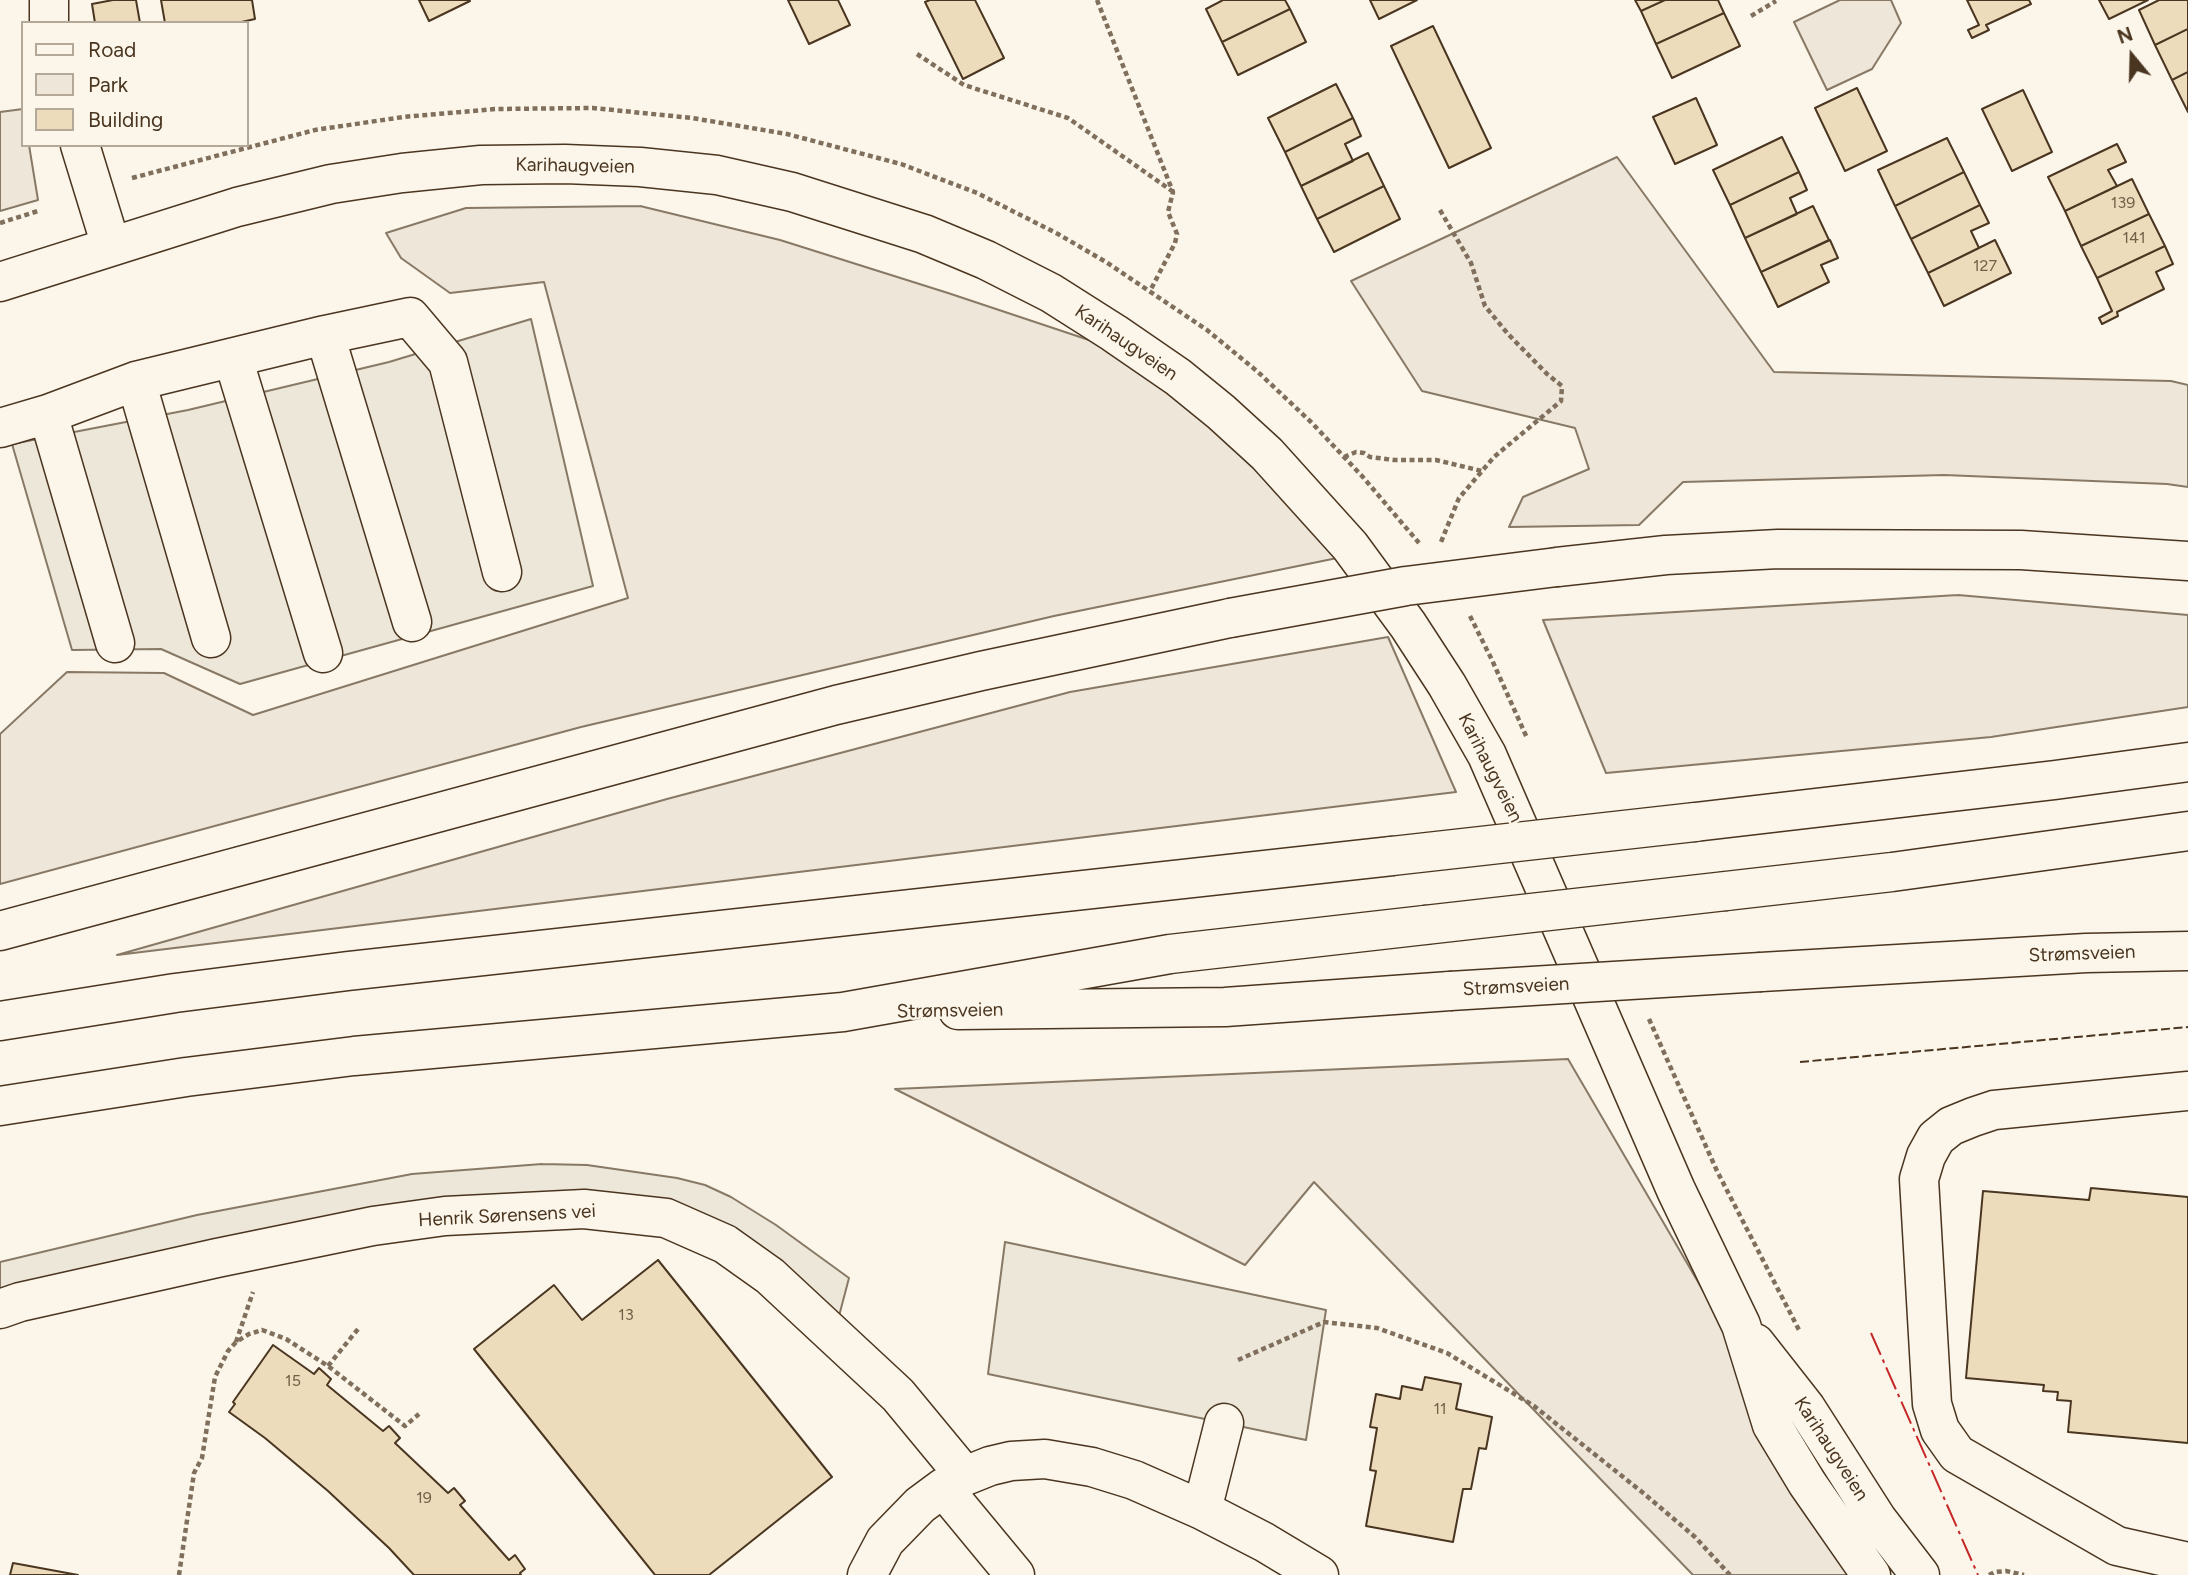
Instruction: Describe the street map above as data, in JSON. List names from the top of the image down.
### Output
{
  "streets": {
    "main road": ["Karihaugveien", "Strømsveien", "Henrik Sørensens vei"]
  },
  "house_numbers": [
    "139",
    "141",
    "127",
    "13",
    "15",
    "11",
    "19"
  ],
  "legend": ["Road", "Park", "Building"],
  "north": "top"
}
